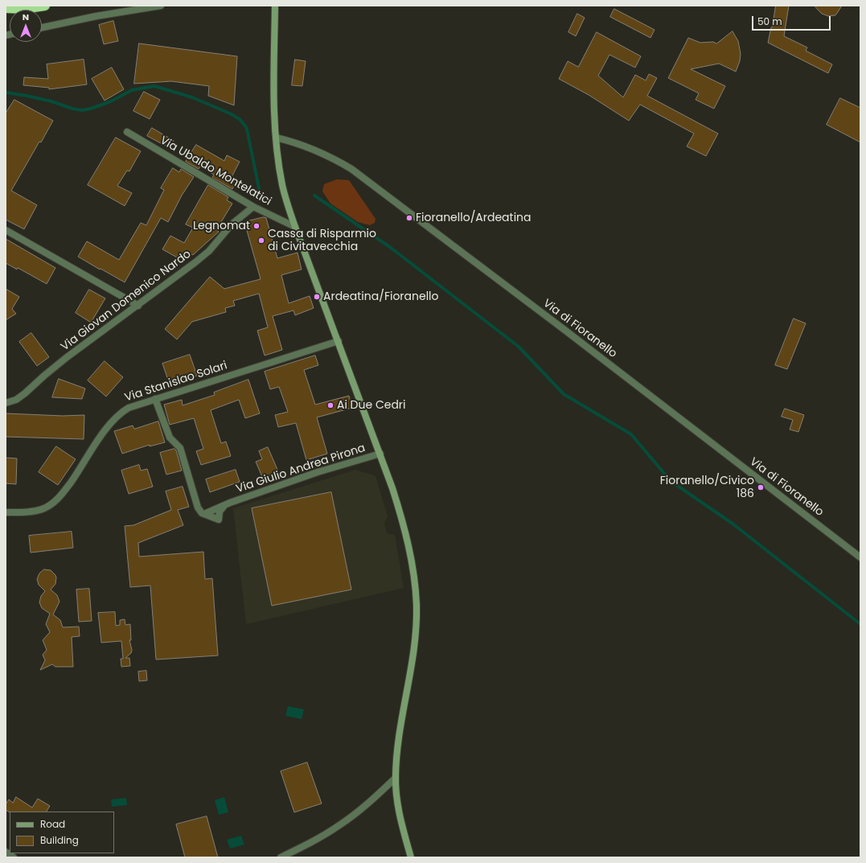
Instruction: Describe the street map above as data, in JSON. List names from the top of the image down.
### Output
{
  "streets": {
    "street": [
      "Via Ubaldo Montelatici",
      "Via Giovan Domenico Nardo",
      "Via di Fioranello",
      "Via Stanislao Solari",
      "Via Giulio Andrea Pirona"
    ]
  },
  "crossings": [
    ["Via Ubaldo Montelatici", "Via Giovan Domenico Nardo"]
  ],
  "places": [
    "Fioranello/Ardeatina",
    "Legnomat",
    "Cassa di Risparmio di Civitavecchia",
    "Ardeatina/Fioranello",
    "Ai Due Cedri",
    "Fioranello/Civico 186"
  ],
  "legend": ["Road", "Building"],
  "scale_bar": "50 m",
  "north": "top"
}
